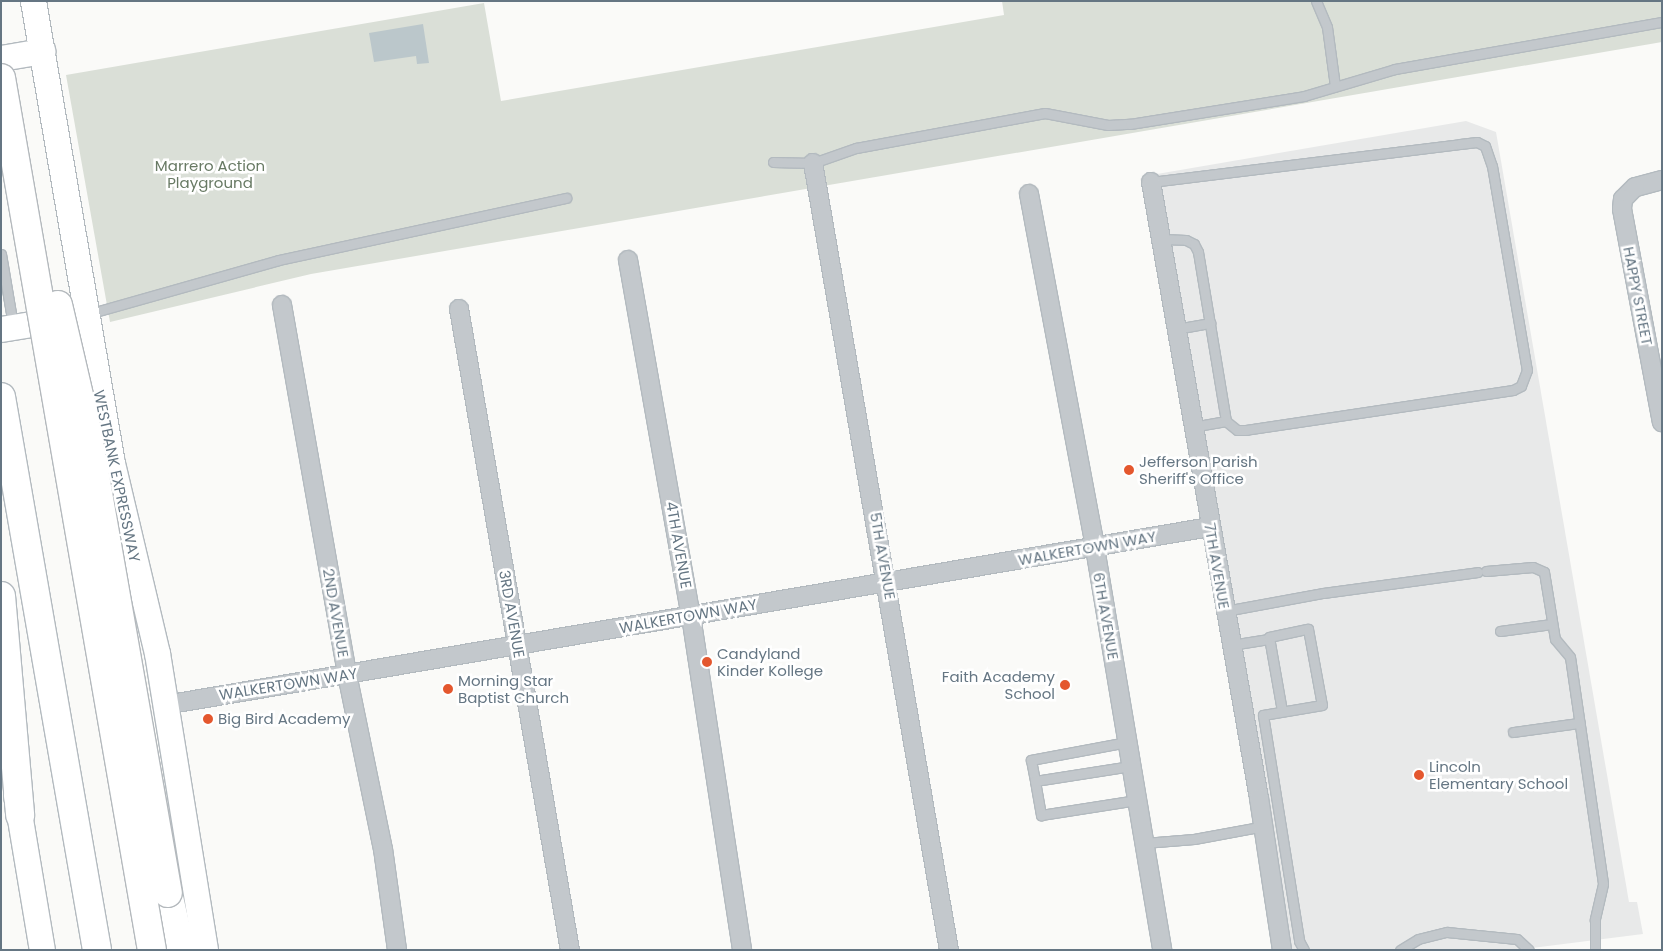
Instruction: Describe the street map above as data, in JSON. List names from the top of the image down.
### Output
{
  "streets": {
    "main road": ["WESTBANK EXPRESSWAY"],
    "street": [
      "HAPPY STREET",
      "4TH AVENUE",
      "WALKERTOWN WAY",
      "5TH AVENUE",
      "7TH AVENUE",
      "2ND AVENUE",
      "3RD AVENUE",
      "6TH AVENUE"
    ]
  },
  "crossings": [
    ["WESTBANK EXPRESSWAY", "WALKERTOWN WAY"],
    ["4TH AVENUE", "WALKERTOWN WAY"],
    ["WALKERTOWN WAY", "5TH AVENUE"],
    ["WALKERTOWN WAY", "7TH AVENUE"],
    ["WALKERTOWN WAY", "2ND AVENUE"],
    ["WALKERTOWN WAY", "3RD AVENUE"],
    ["WALKERTOWN WAY", "6TH AVENUE"]
  ],
  "parks": ["Marrero Action Playground"],
  "places": [
    "Jefferson Parish Sheriff's Office",
    "Candyland Kinder Kollege",
    "Faith Academy School",
    "Morning Star Baptist Church",
    "Big Bird Academy",
    "Lincoln Elementary School"
  ]
}
